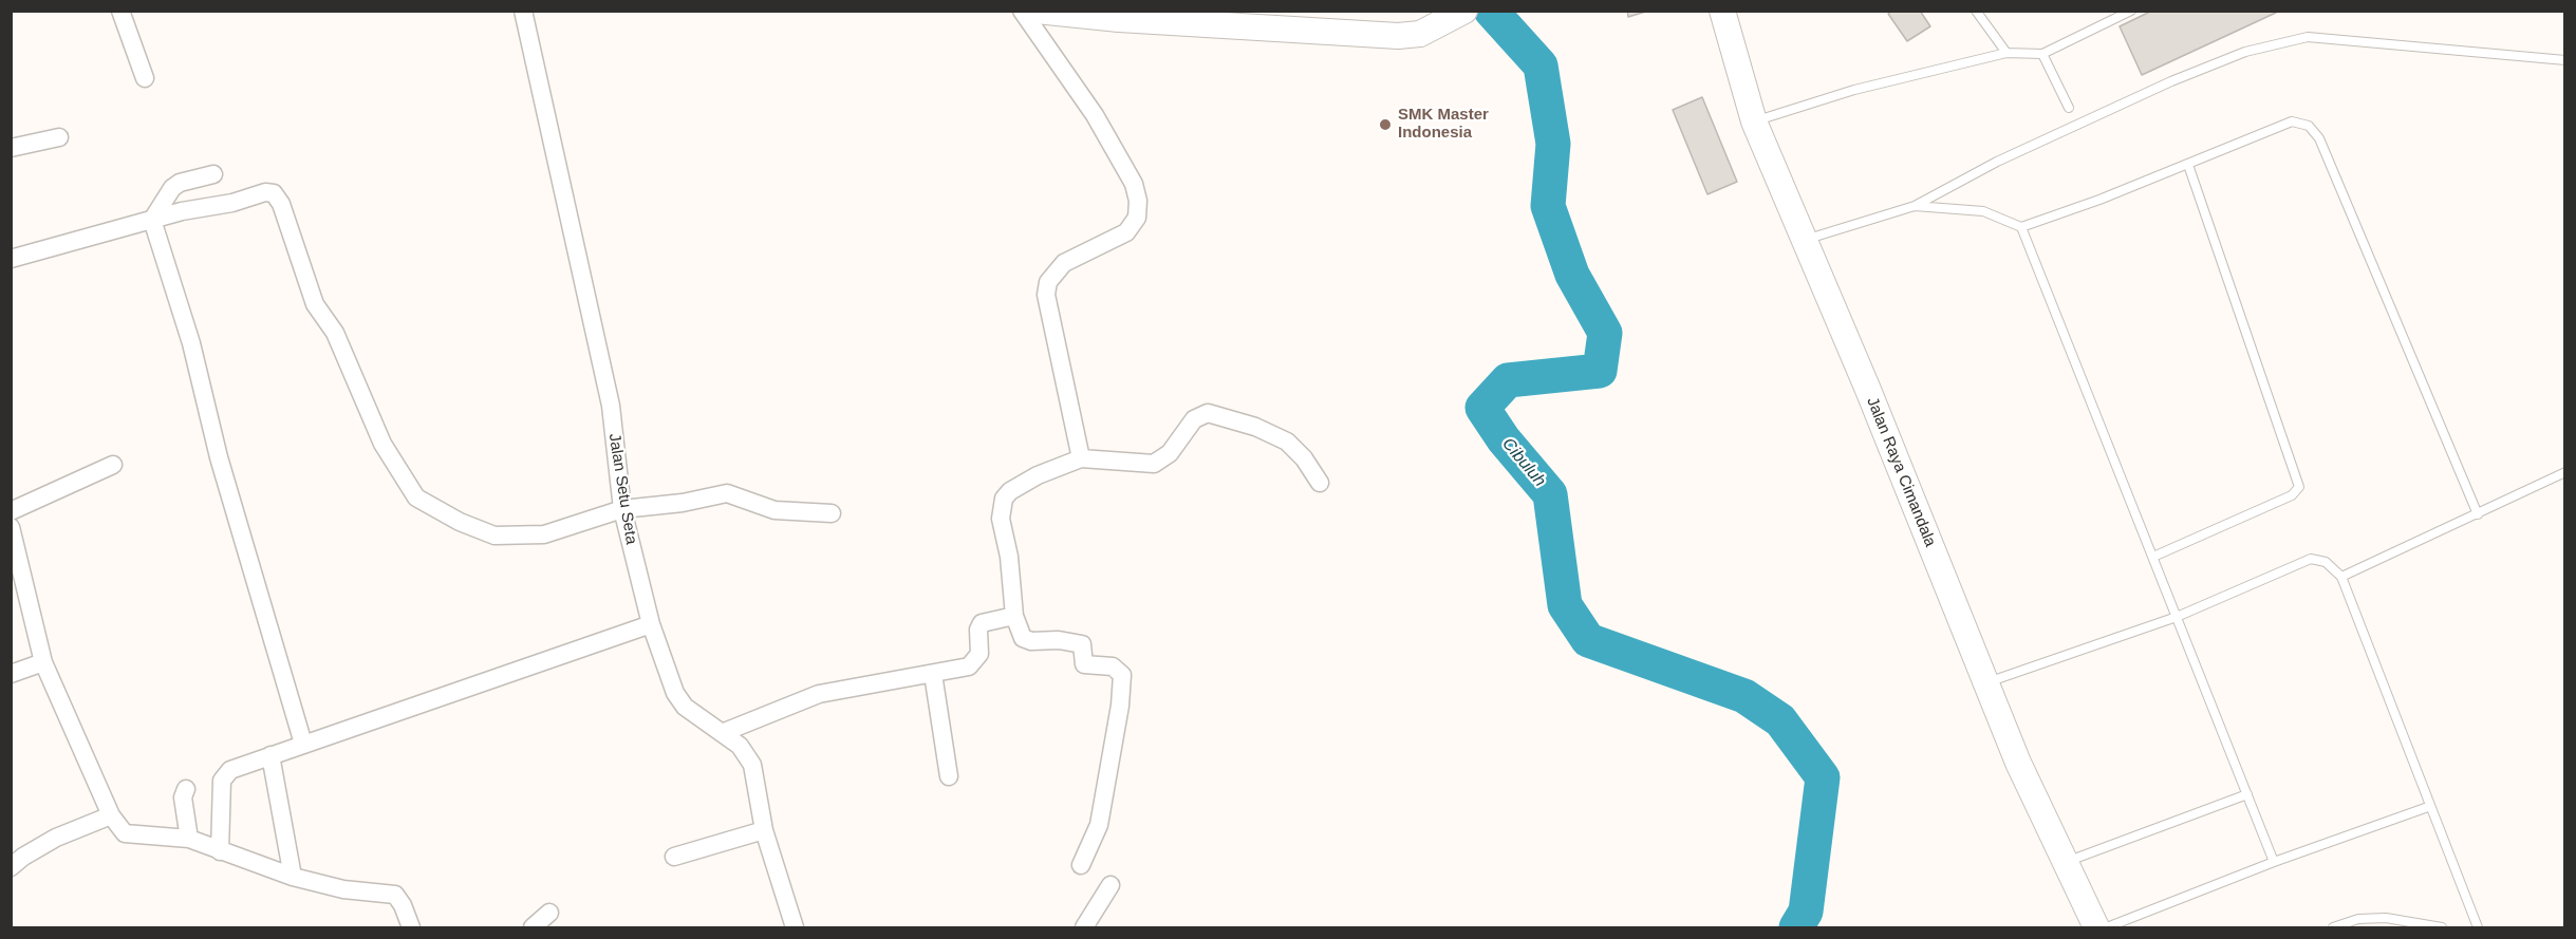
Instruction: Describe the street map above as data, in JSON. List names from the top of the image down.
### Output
{
  "streets": {
    "street": ["Jalan Raya Cimandala", "Jalan Setu Seta"]
  },
  "water": ["Cibuluh"],
  "places": ["SMK Master Indonesia"]
}
